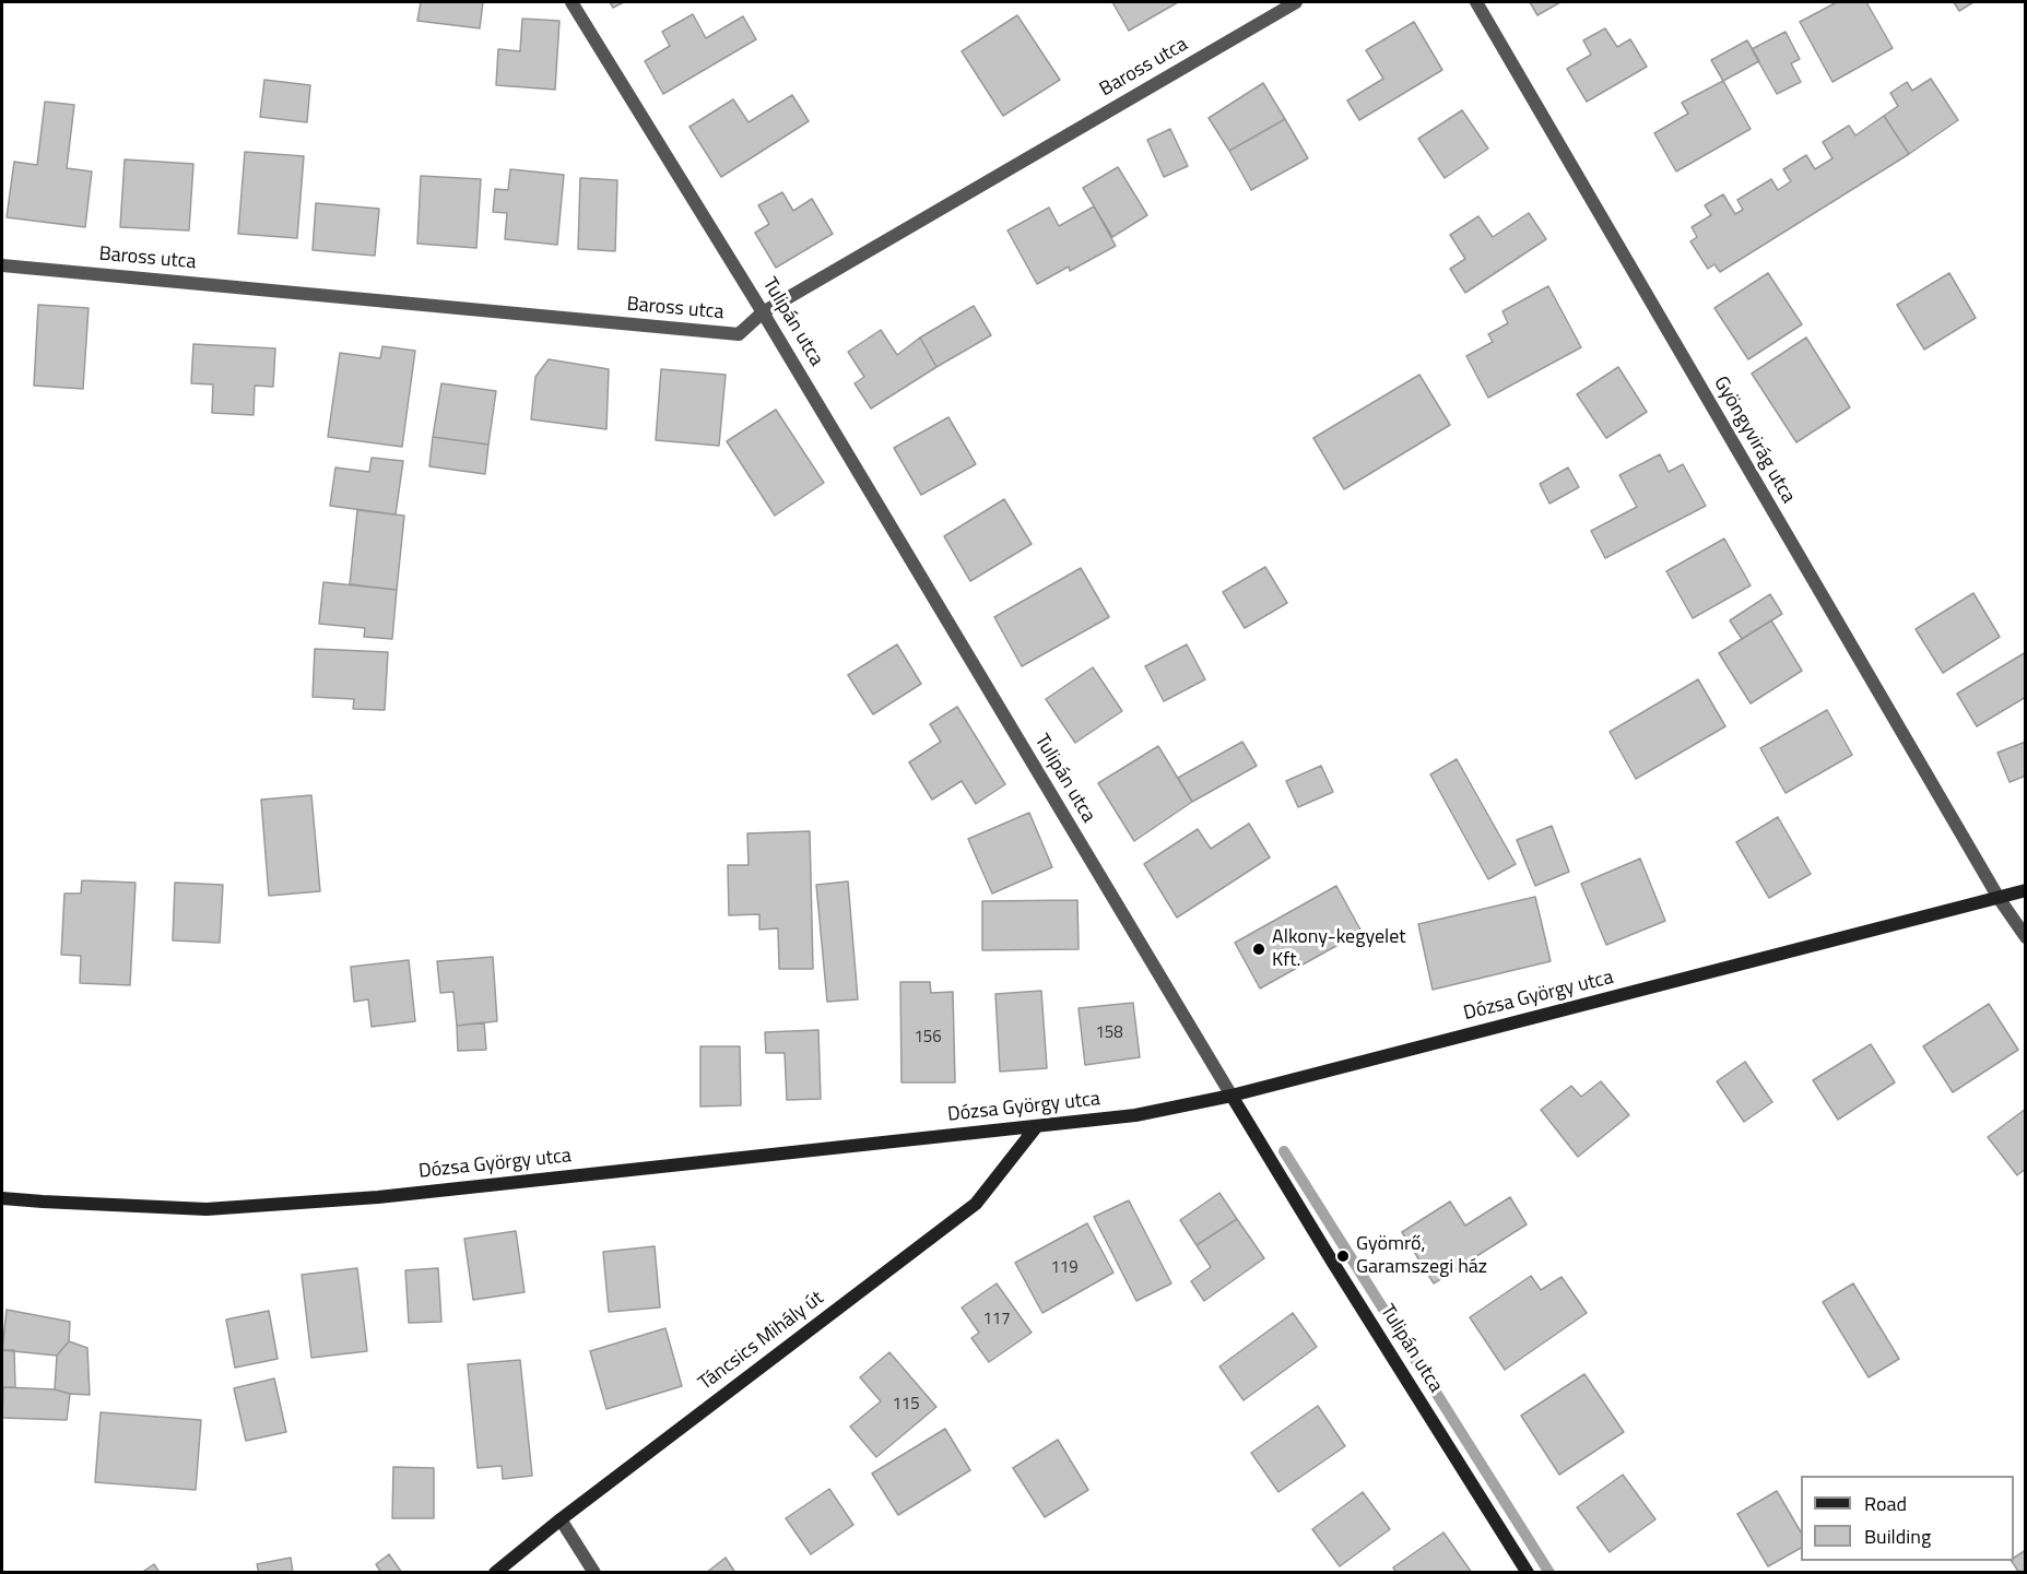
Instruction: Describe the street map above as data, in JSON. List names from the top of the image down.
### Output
{
  "streets": {
    "main road": ["Tulipán utca", "Dózsa György utca", "Táncsics Mihály út"],
    "street": ["Baross utca", "Gyöngyvirág utca"]
  },
  "crossings": [
    ["Baross utca", "Tulipán utca"],
    ["Tulipán utca", "Dózsa György utca"],
    ["Gyöngyvirág utca", "Dózsa György utca"],
    ["Dózsa György utca", "Táncsics Mihály út"]
  ],
  "places": ["Alkony-kegyelet Kft.", "Gyömrő, Garamszegi ház"],
  "house_numbers": [
    "158",
    "156",
    "119",
    "117",
    "115"
  ],
  "legend": ["Road", "Building"]
}
